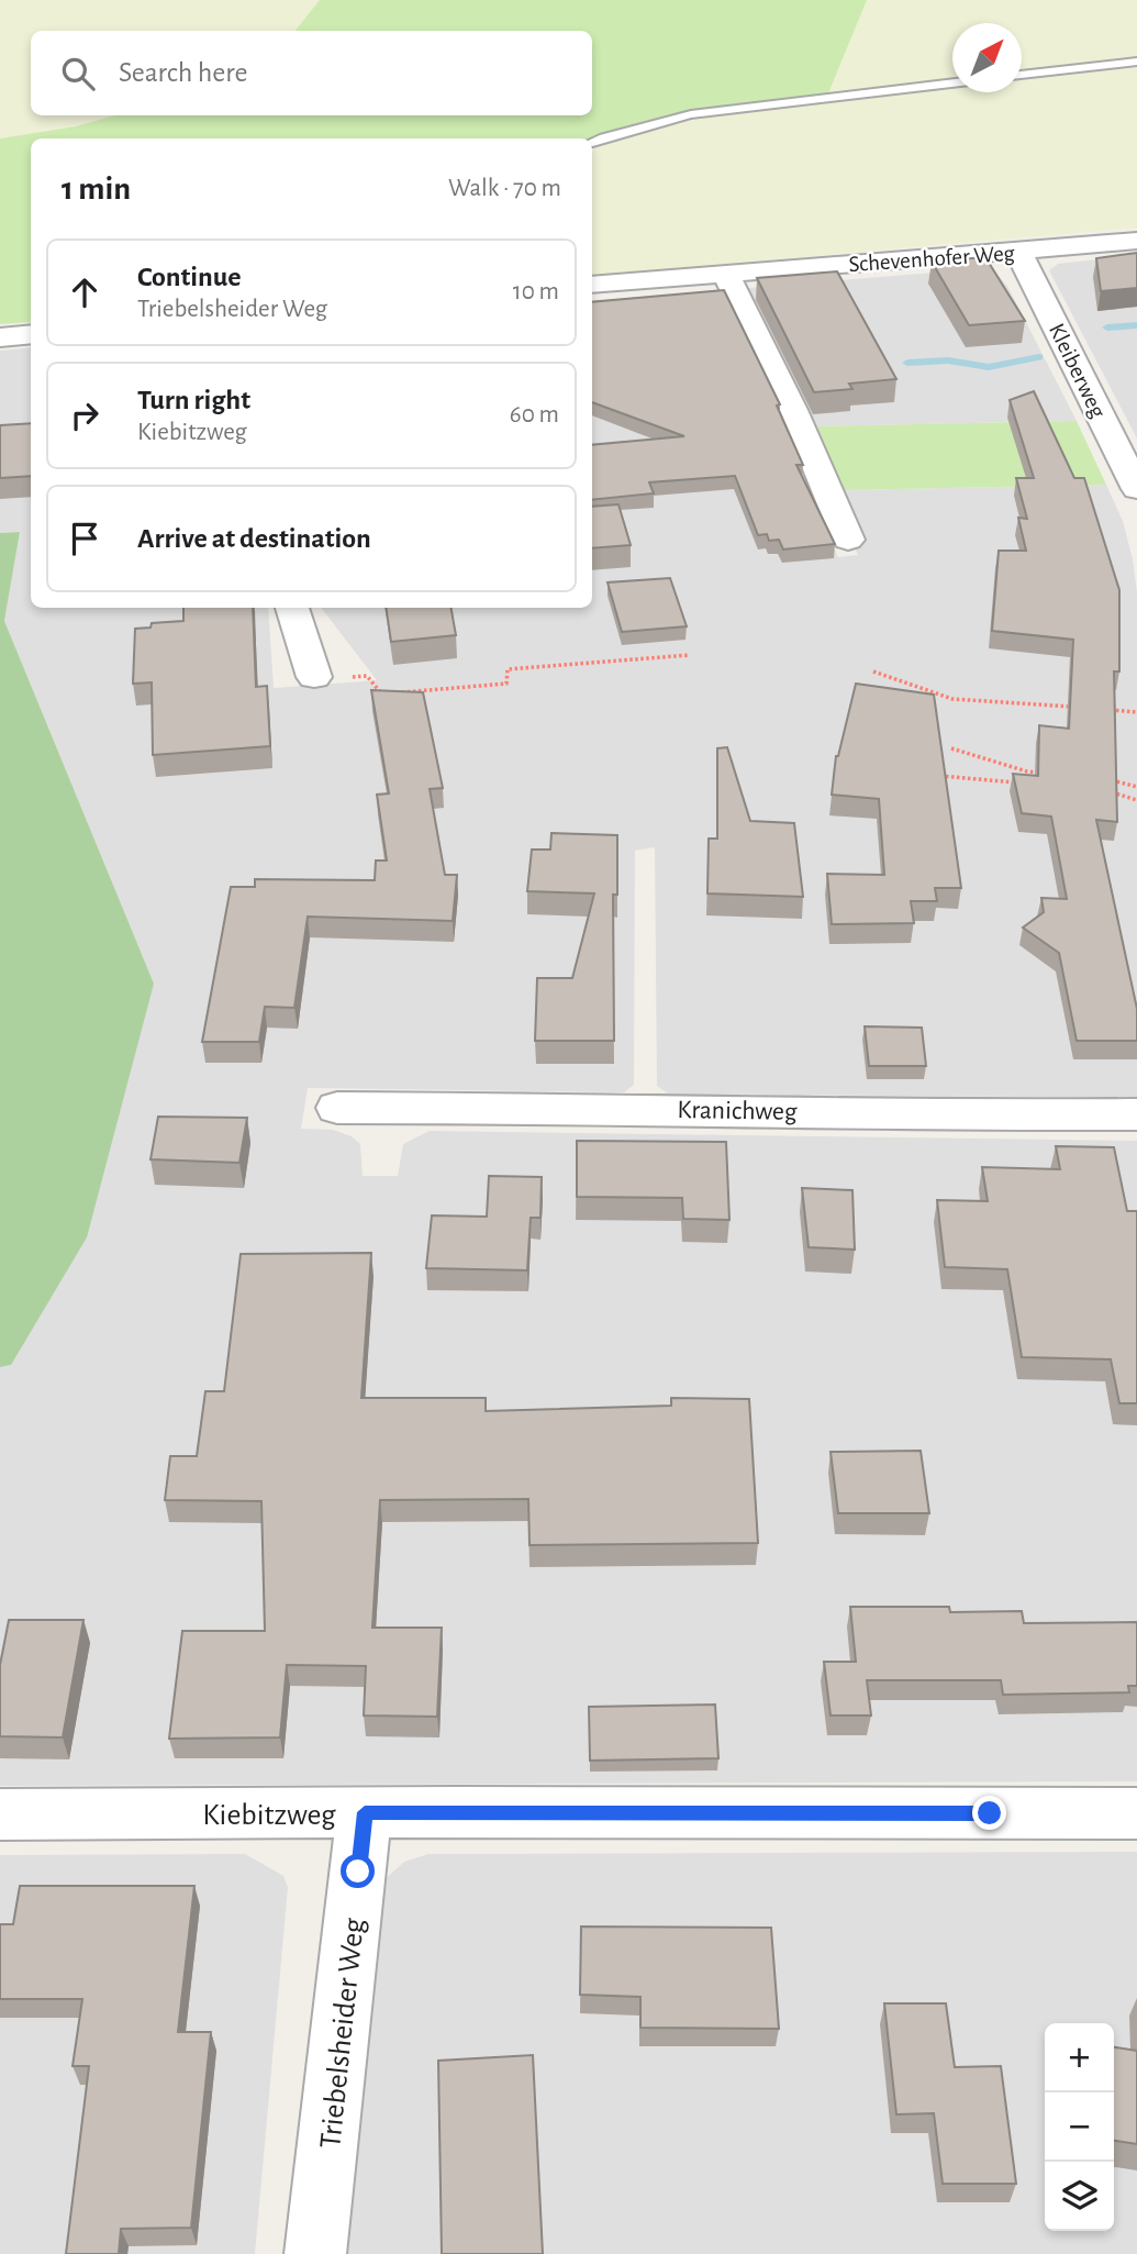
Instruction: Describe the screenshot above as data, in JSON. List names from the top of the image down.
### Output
{
  "streets": {
    "street": [
      "Schevenhofer Weg",
      "Kleiberweg",
      "Kranichweg",
      "Kiebitzweg",
      "Triebelsheider Weg"
    ]
  },
  "crossings": [
    ["Schevenhofer Weg", "Kleiberweg"],
    ["Kiebitzweg", "Triebelsheider Weg"]
  ],
  "north": "top right",
  "page": {
    "search": "Search here",
    "heading": ["1 min", "Walk · 70 m"],
    "list": [
      ["Continue", "Triebelsheider Weg", "10 m"],
      ["Turn right", "Kiebitzweg", "60 m"],
      "Arrive at destination"
    ],
    "map_buttons": ["+", "−"]
  }
}
